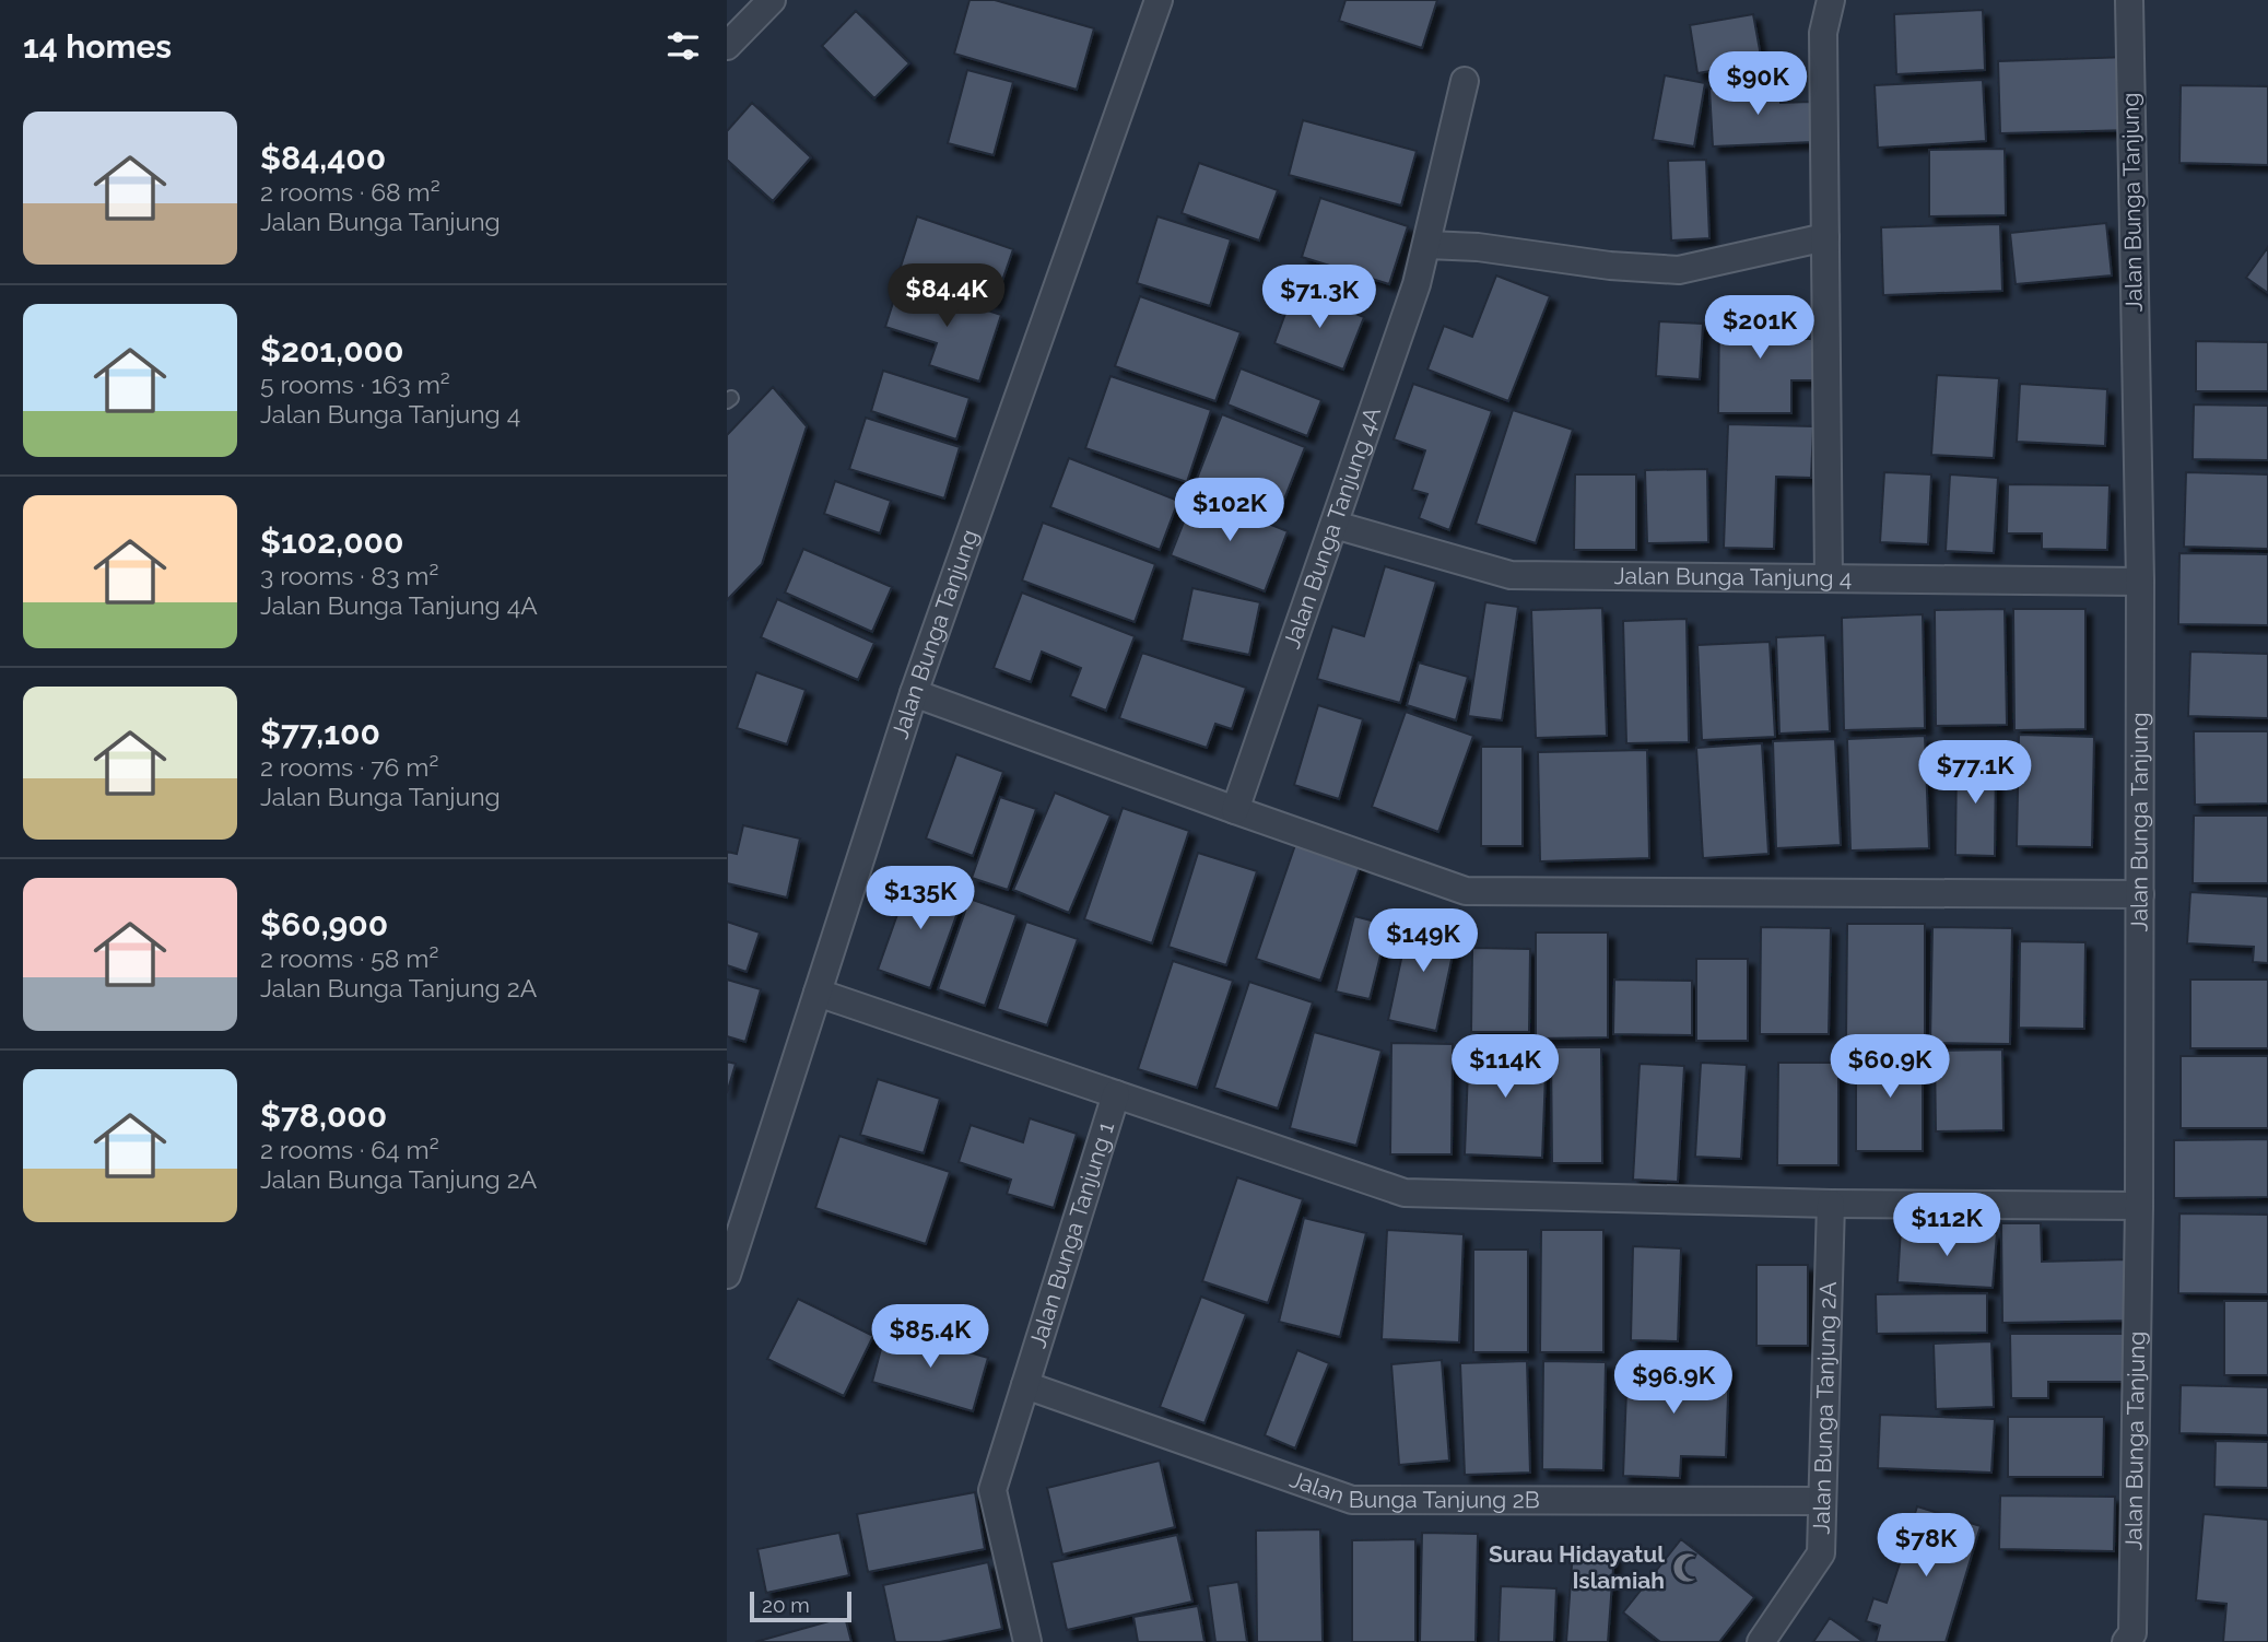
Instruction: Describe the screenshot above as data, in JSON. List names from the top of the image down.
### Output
{
  "streets": {
    "street": [
      "Jalan Bunga Tanjung",
      "Jalan Bunga Tanjung 4A",
      "Jalan Bunga Tanjung 4",
      "Jalan Bunga Tanjung 1",
      "Jalan Bunga Tanjung 2A",
      "Jalan Bunga Tanjung 2B"
    ]
  },
  "crossings": [
    ["Jalan Bunga Tanjung", "Jalan Bunga Tanjung 4"],
    ["Jalan Bunga Tanjung 4A", "Jalan Bunga Tanjung 4"],
    ["Jalan Bunga Tanjung 1", "Jalan Bunga Tanjung 2B"],
    ["Jalan Bunga Tanjung 2A", "Jalan Bunga Tanjung 2B"]
  ],
  "places": {
    "mosque": ["Surau Hidayatul Islamiah"]
  },
  "scale_bar": "20 m",
  "page": {
    "heading": "14 homes",
    "price": [
      "$90K",
      "$84.4K",
      "$71.3K",
      "$201K",
      "$102K",
      "$77.1K",
      "$135K",
      "$149K",
      "$114K",
      "$60.9K",
      "$112K",
      "$85.4K",
      "$96.9K",
      "$78K"
    ],
    "list": [
      {
        "name": "$84,400",
        "note": "2 rooms · 68 m² · Jalan Bunga Tanjung"
      },
      {
        "name": "$201,000",
        "note": "5 rooms · 163 m² · Jalan Bunga Tanjung 4"
      },
      {
        "name": "$102,000",
        "note": "3 rooms · 83 m² · Jalan Bunga Tanjung 4A"
      },
      {
        "name": "$77,100",
        "note": "2 rooms · 76 m² · Jalan Bunga Tanjung"
      },
      {
        "name": "$60,900",
        "note": "2 rooms · 58 m² · Jalan Bunga Tanjung 2A"
      },
      {
        "name": "$78,000",
        "note": "2 rooms · 64 m² · Jalan Bunga Tanjung 2A"
      }
    ],
    "scale": "20 m"
  }
}
